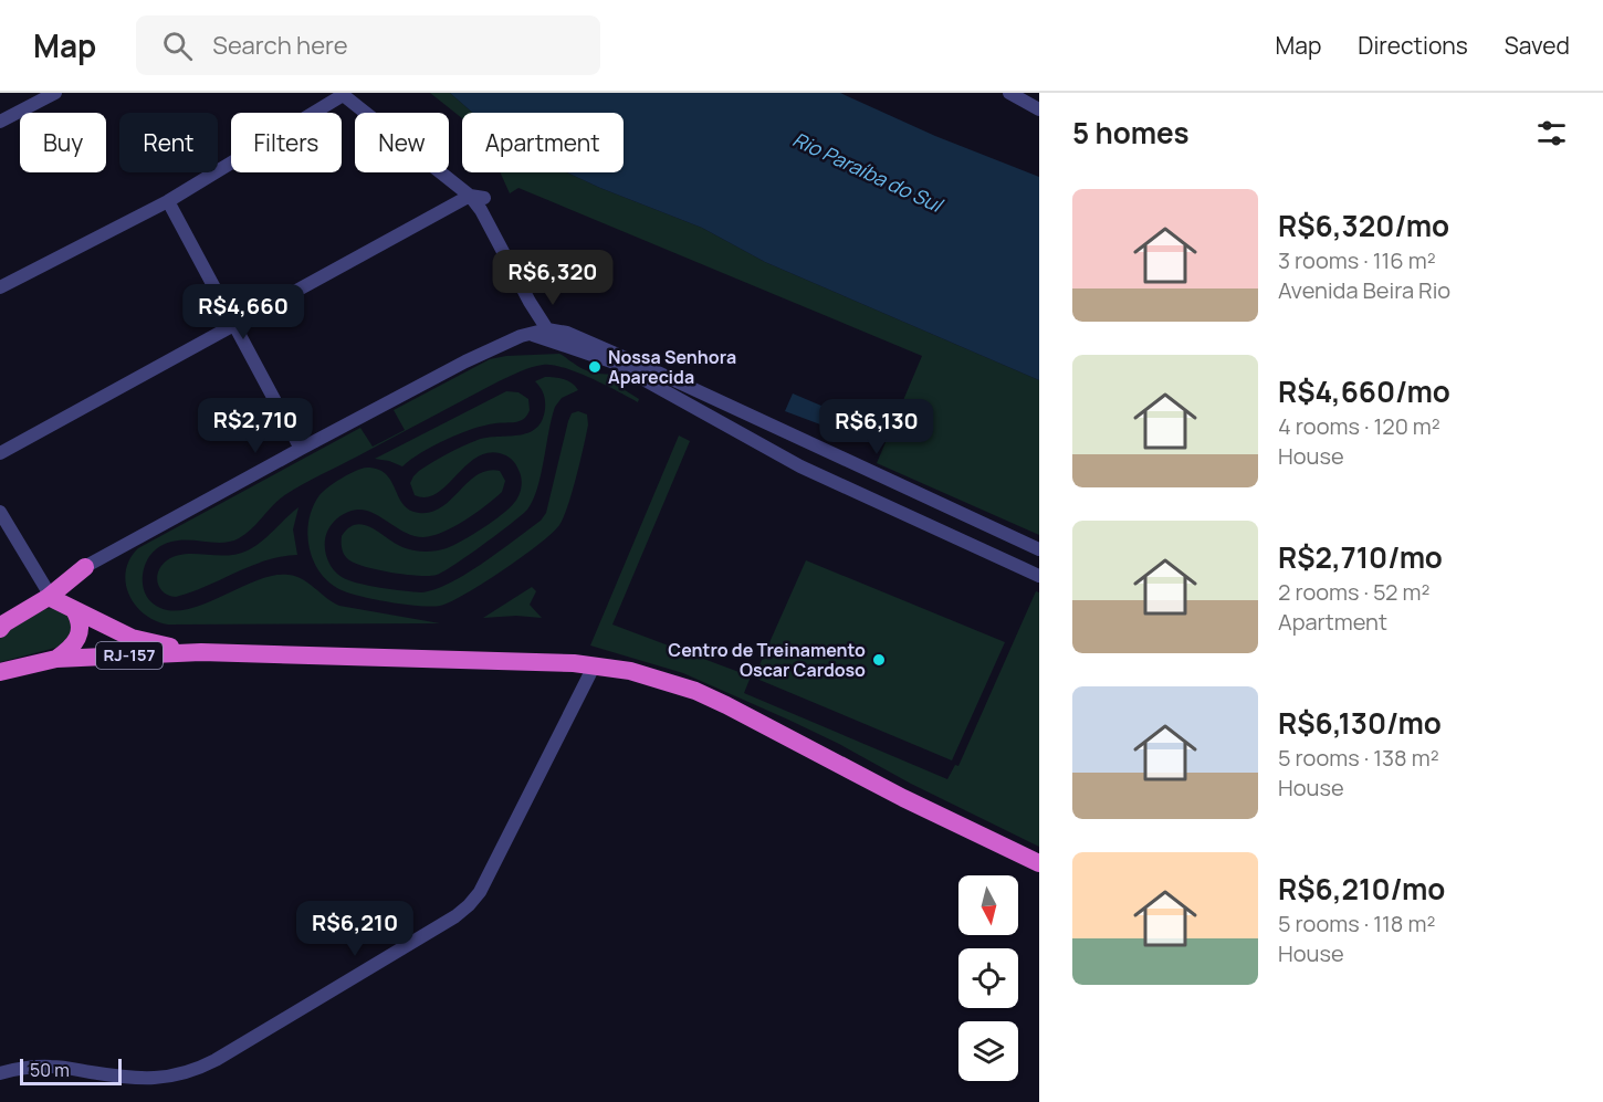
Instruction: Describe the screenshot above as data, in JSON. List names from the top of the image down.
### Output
{
  "streets": {
    "highway": ["RJ-157"]
  },
  "water": ["Rio Paraíba do Sul"],
  "places": ["Nossa Senhora Aparecida", "Centro de Treinamento Oscar Cardoso"],
  "scale_bar": "50 m",
  "north": "bottom",
  "page": {
    "header": "Map",
    "search": "Search here",
    "nav": ["Map", "Directions", "Saved"],
    "heading": "5 homes",
    "chip": [
      "Buy",
      "Rent",
      "Filters",
      "New",
      "Apartment"
    ],
    "list": [
      {
        "name": "R$6,320/mo",
        "note": "3 rooms · 116 m² · Avenida Beira Rio"
      },
      {
        "name": "R$4,660/mo",
        "note": "4 rooms · 120 m² · House"
      },
      {
        "name": "R$2,710/mo",
        "note": "2 rooms · 52 m² · Apartment"
      },
      {
        "name": "R$6,130/mo",
        "note": "5 rooms · 138 m² · House"
      },
      {
        "name": "R$6,210/mo",
        "note": "5 rooms · 118 m² · House"
      }
    ],
    "price": [
      "R$6,320",
      "R$4,660",
      "R$2,710",
      "R$6,130",
      "R$6,210"
    ],
    "scale": "50 m"
  }
}
